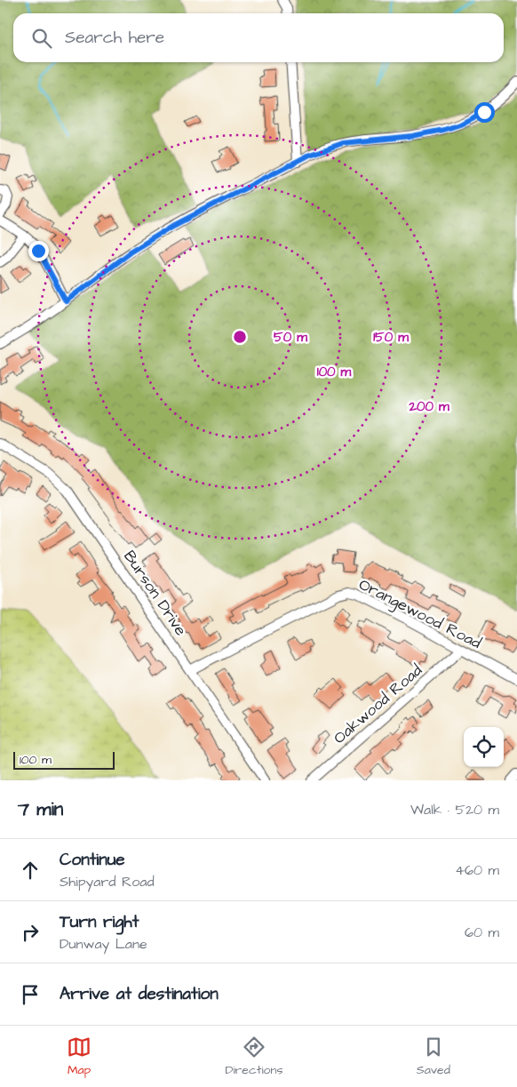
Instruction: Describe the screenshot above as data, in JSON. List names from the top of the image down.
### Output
{
  "streets": {
    "street": ["Burson Drive", "Orangewood Road", "Oakwood Road"]
  },
  "crossings": [
    ["Burson Drive", "Orangewood Road"],
    ["Orangewood Road", "Oakwood Road"]
  ],
  "scale_bar": "100 m",
  "page": {
    "search": "Search here",
    "scale": "100 m",
    "heading": ["7 min", "Walk · 520 m"],
    "list": [
      ["Continue", "Shipyard Road", "460 m"],
      ["Turn right", "Dunway Lane", "60 m"],
      "Arrive at destination"
    ],
    "nav": ["Map", "Directions", "Saved"]
  },
  "rings": [
    "50 m",
    "150 m",
    "100 m",
    "200 m"
  ]
}
